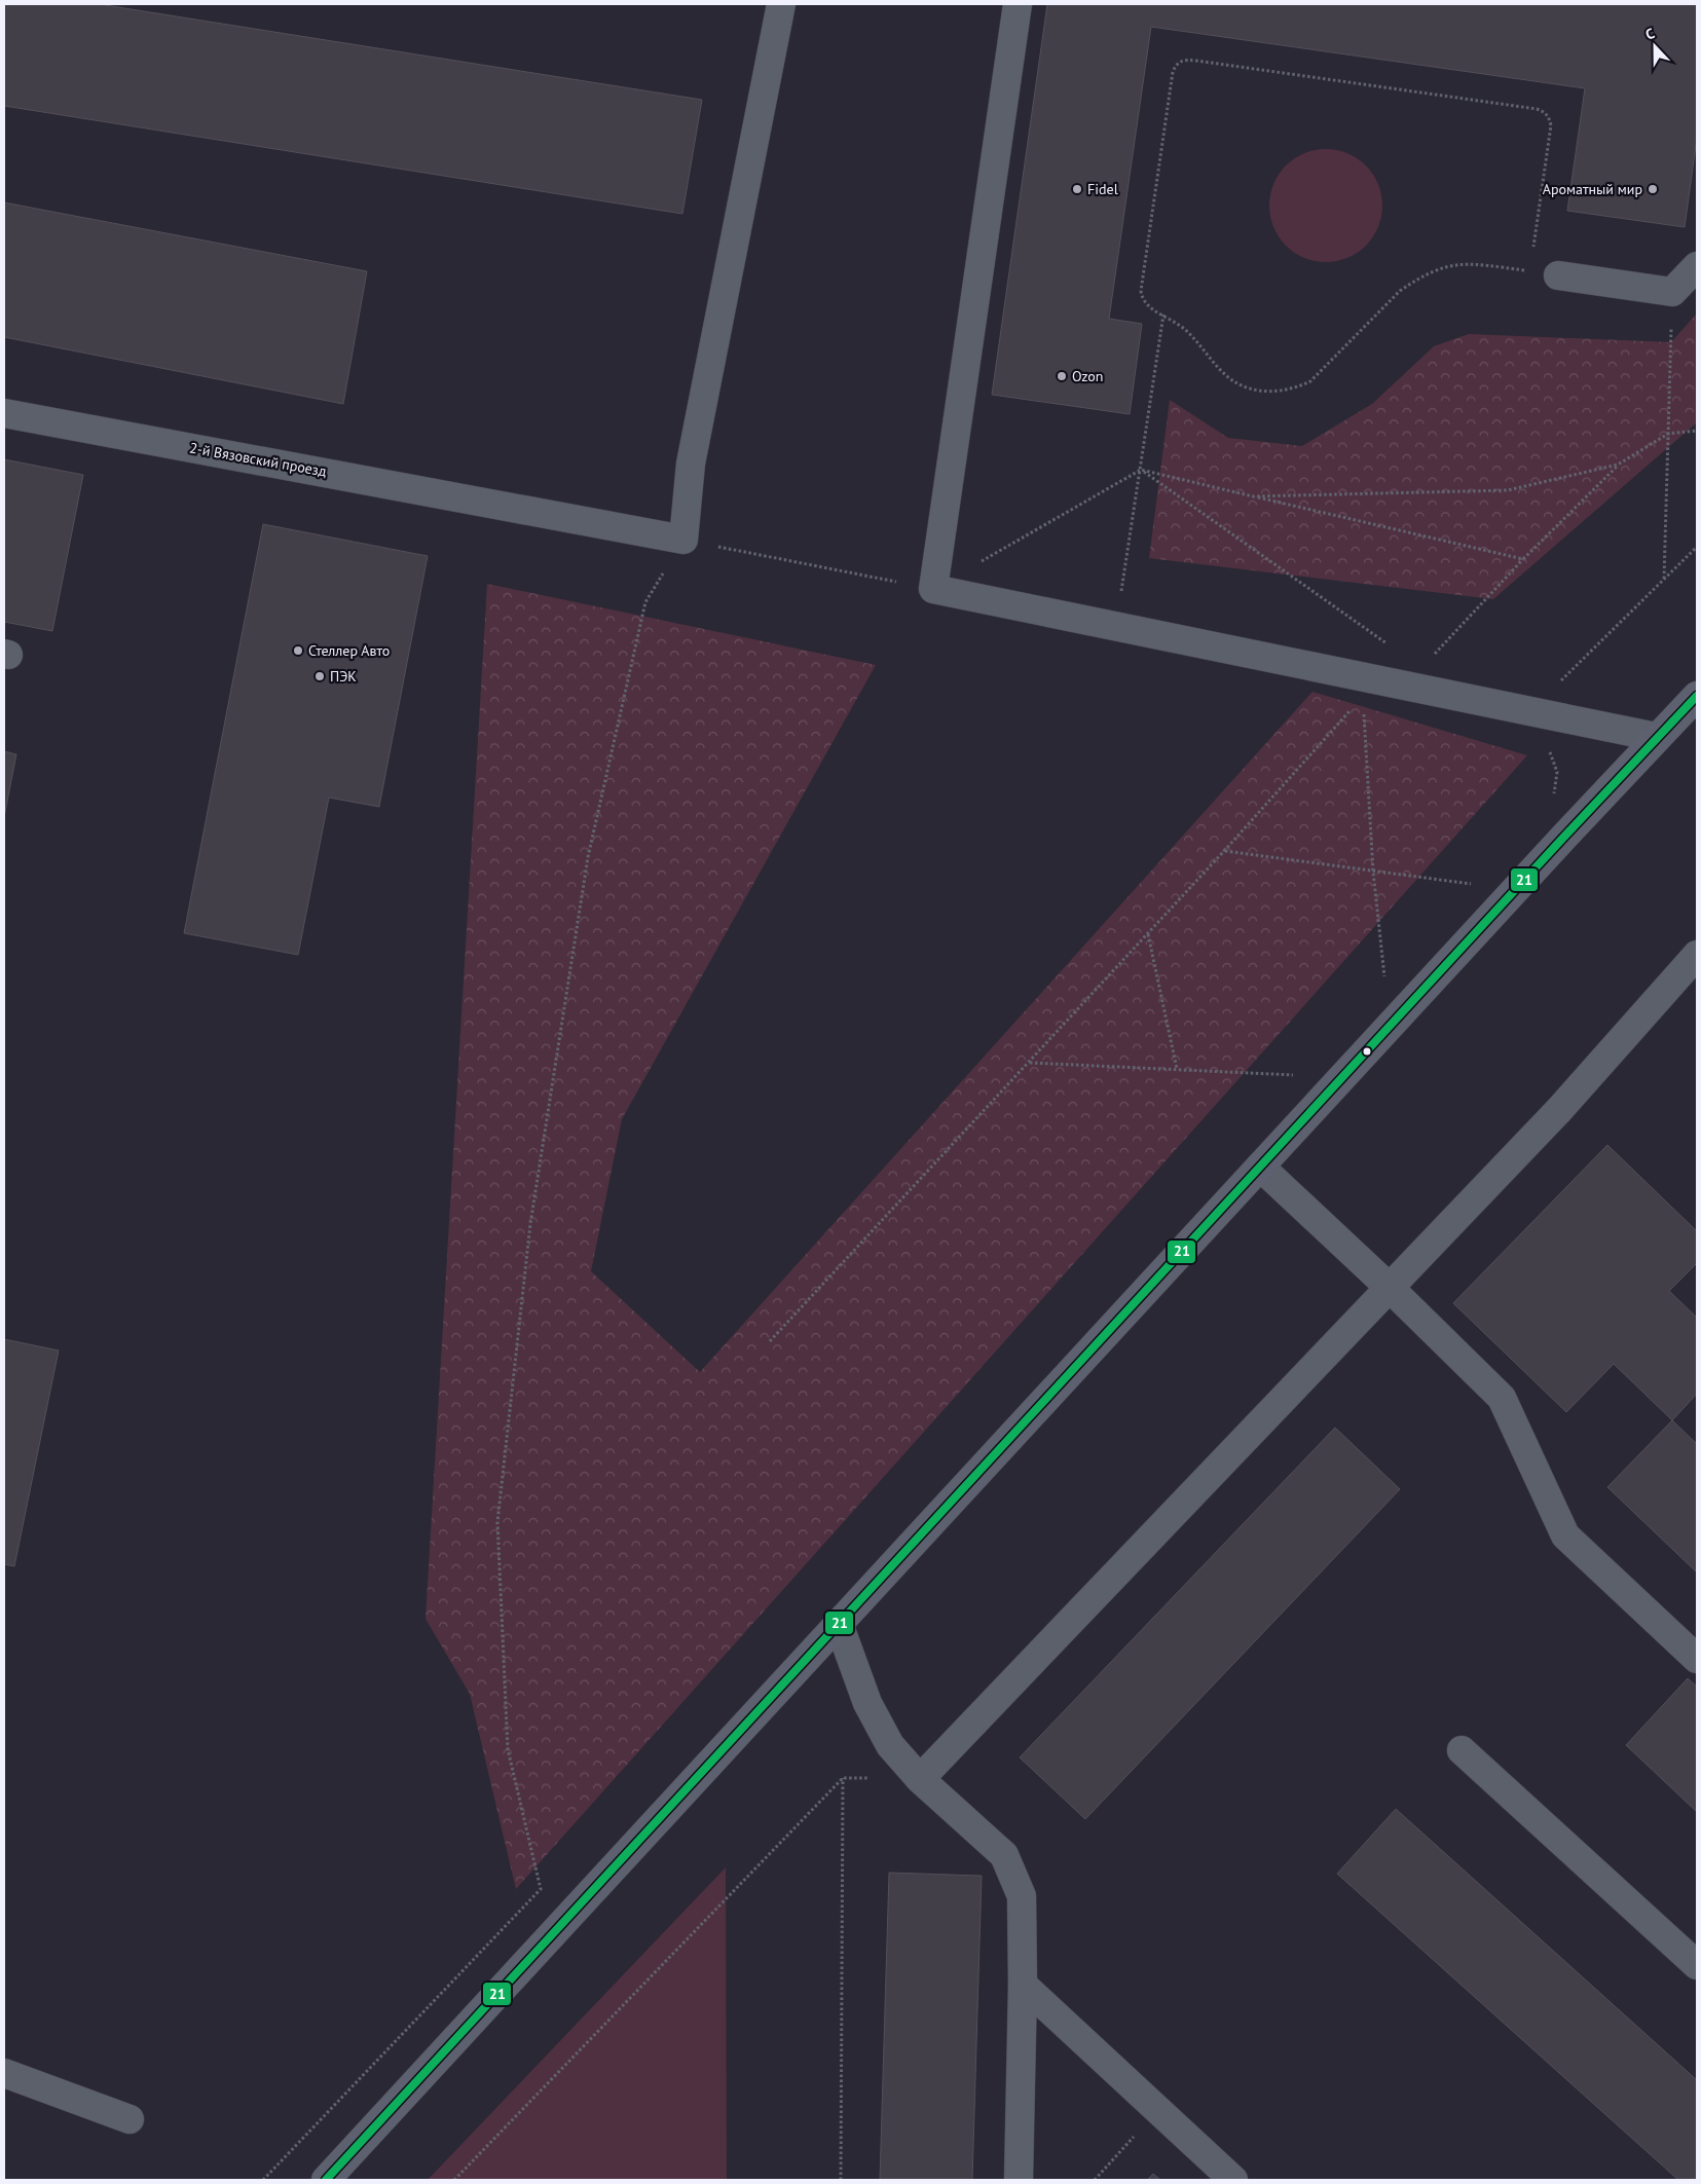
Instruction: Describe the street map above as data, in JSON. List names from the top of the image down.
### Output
{
  "streets": {
    "street": ["2-й Вязовский проезд"]
  },
  "places": [
    "Fidel",
    "Ароматный мир",
    "Ozon",
    "Стеллер Авто",
    "ПЭК"
  ],
  "lines": ["transit line 21"],
  "north": "top"
}
